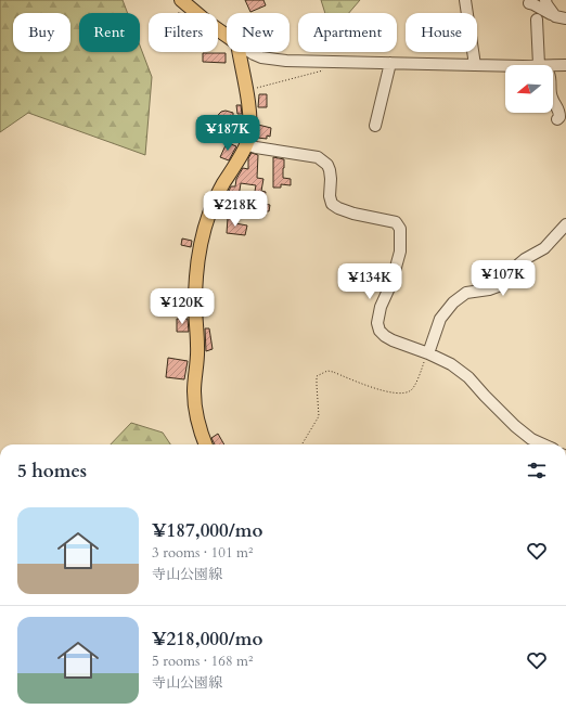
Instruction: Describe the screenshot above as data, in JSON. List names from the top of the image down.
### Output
{
  "north": "left",
  "page": {
    "chip": [
      "Buy",
      "Rent",
      "Filters",
      "New",
      "Apartment",
      "House"
    ],
    "price": [
      "¥187K",
      "¥218K",
      "¥107K",
      "¥134K",
      "¥120K"
    ],
    "heading": "5 homes",
    "list": [
      {
        "name": "¥187,000/mo",
        "note": "3 rooms · 101 m² · 寺山公園線"
      },
      {
        "name": "¥218,000/mo",
        "note": "5 rooms · 168 m² · 寺山公園線"
      }
    ]
  }
}
